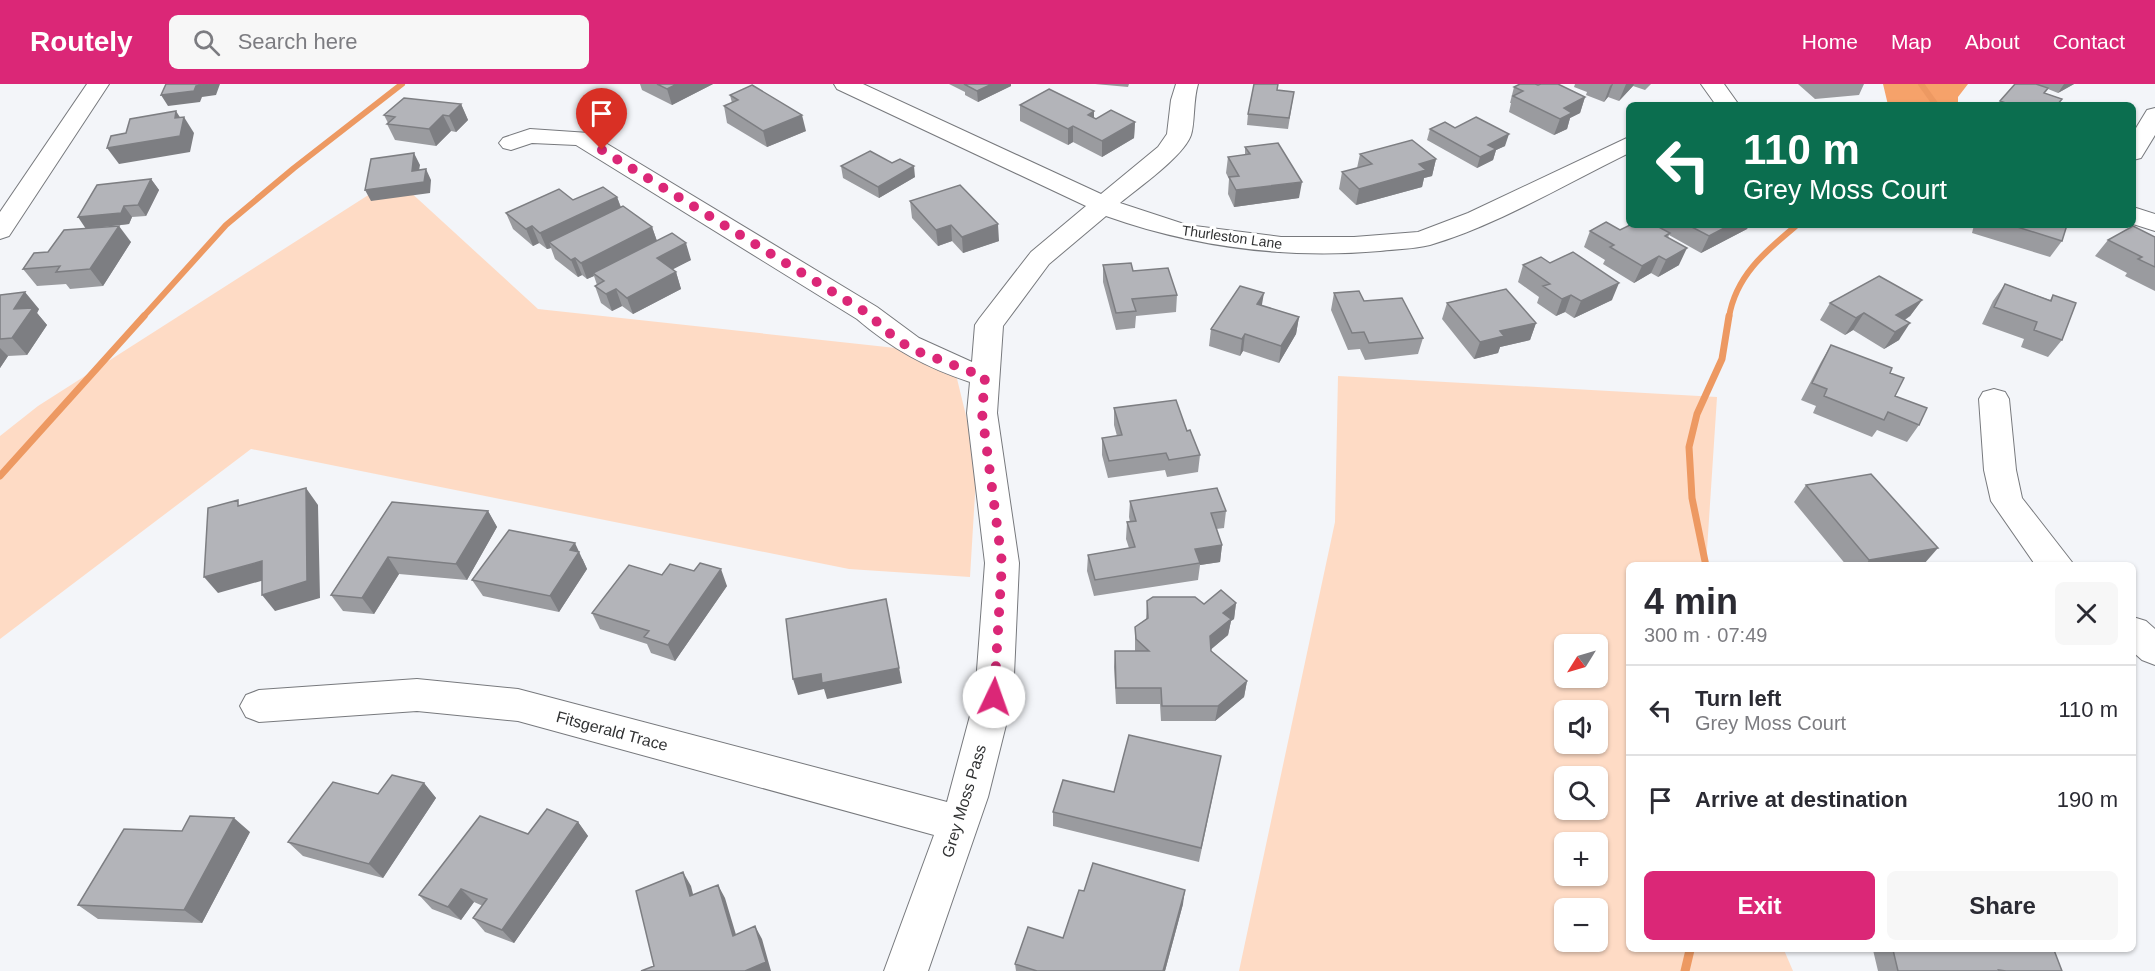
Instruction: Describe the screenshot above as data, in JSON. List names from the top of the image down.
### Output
{
  "streets": {
    "street": ["Thurleston Lane", "Fitsgerald Trace", "Grey Moss Pass"]
  },
  "crossings": [
    ["Thurleston Lane", "Grey Moss Pass"],
    ["Fitsgerald Trace", "Grey Moss Pass"]
  ],
  "north": "bottom left",
  "page": {
    "header": "Routely",
    "search": "Search here",
    "nav": [
      "Home",
      "Map",
      "About",
      "Contact"
    ],
    "turn": ["110 m", "Grey Moss Court"],
    "heading": ["4 min", "300 m · 07:49"],
    "map_buttons": ["+", "−"],
    "list": [
      {
        "name": "Turn left",
        "note": "Grey Moss Court",
        "value": "110 m"
      },
      {
        "name": "Arrive at destination",
        "value": "190 m"
      }
    ],
    "buttons": ["Exit", "Share"]
  }
}
